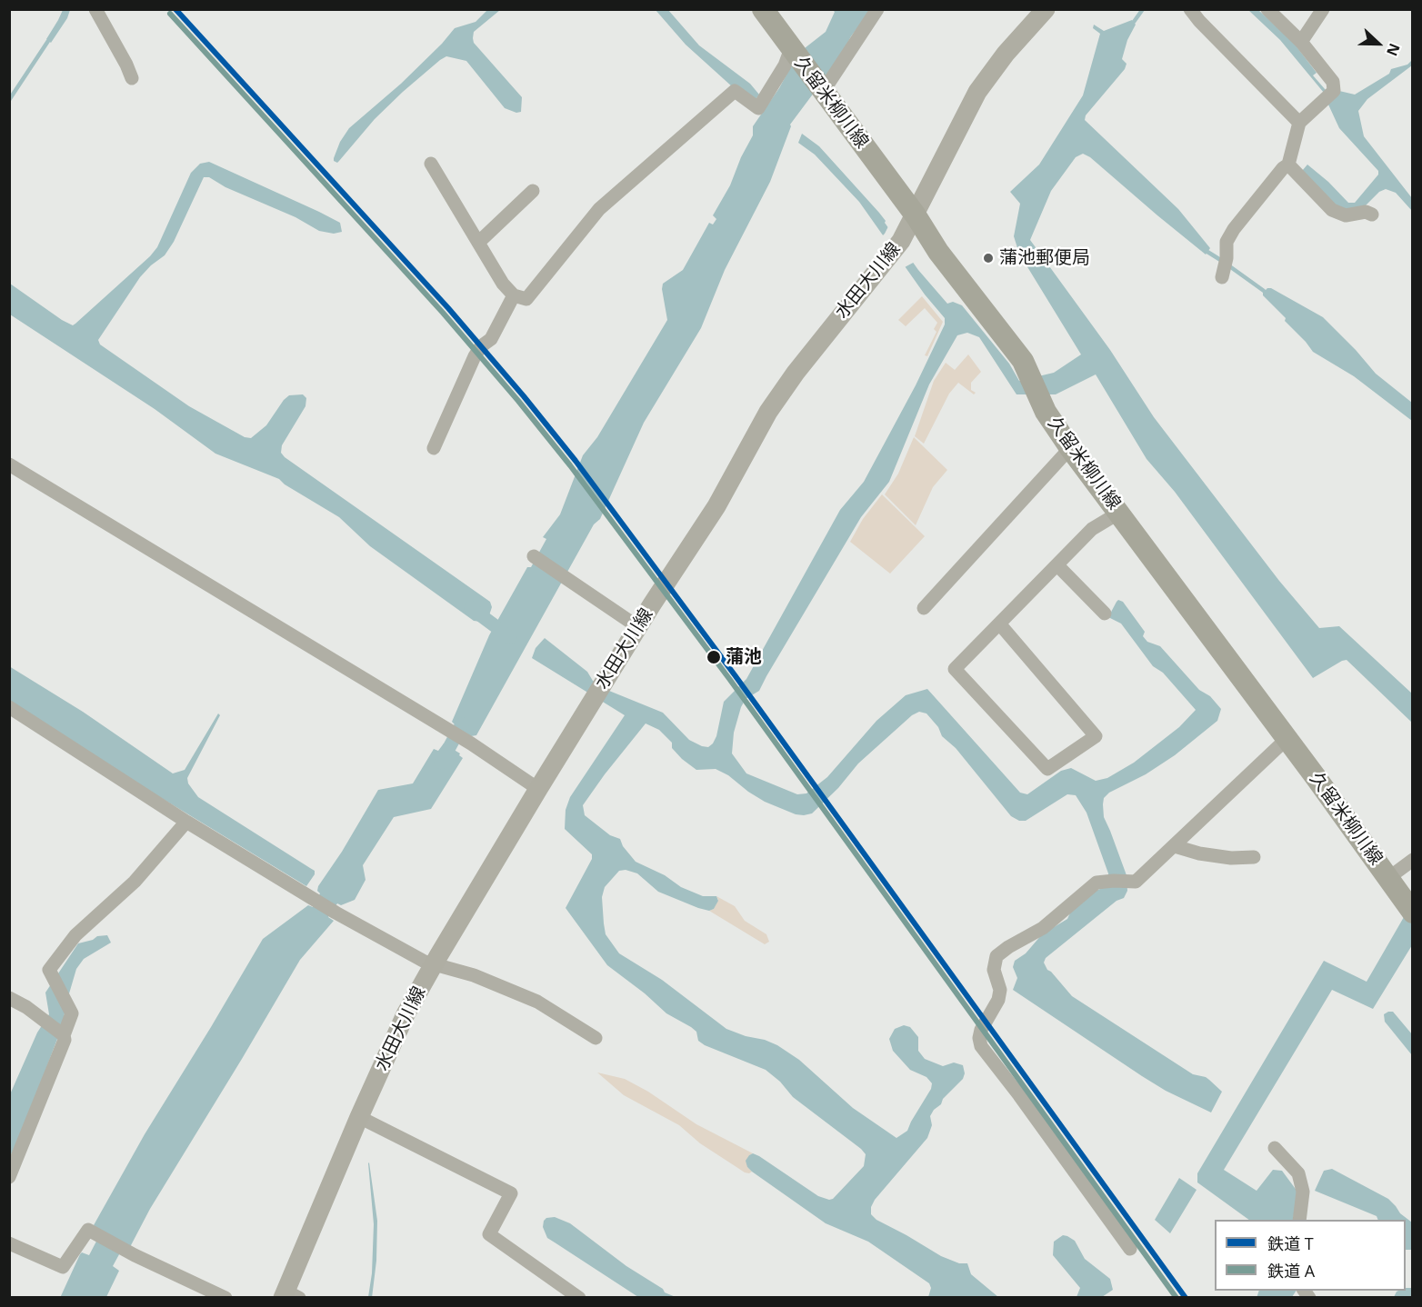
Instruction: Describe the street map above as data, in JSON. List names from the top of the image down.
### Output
{
  "streets": {
    "main road": ["久留米柳川線", "水田大川線"]
  },
  "crossings": [
    ["久留米柳川線", "水田大川線"]
  ],
  "places": ["蒲池郵便局", "蒲池"],
  "lines": ["rail line T", "rail line A"],
  "legend": ["鉄道 T", "鉄道 A"],
  "north": "right"
}
